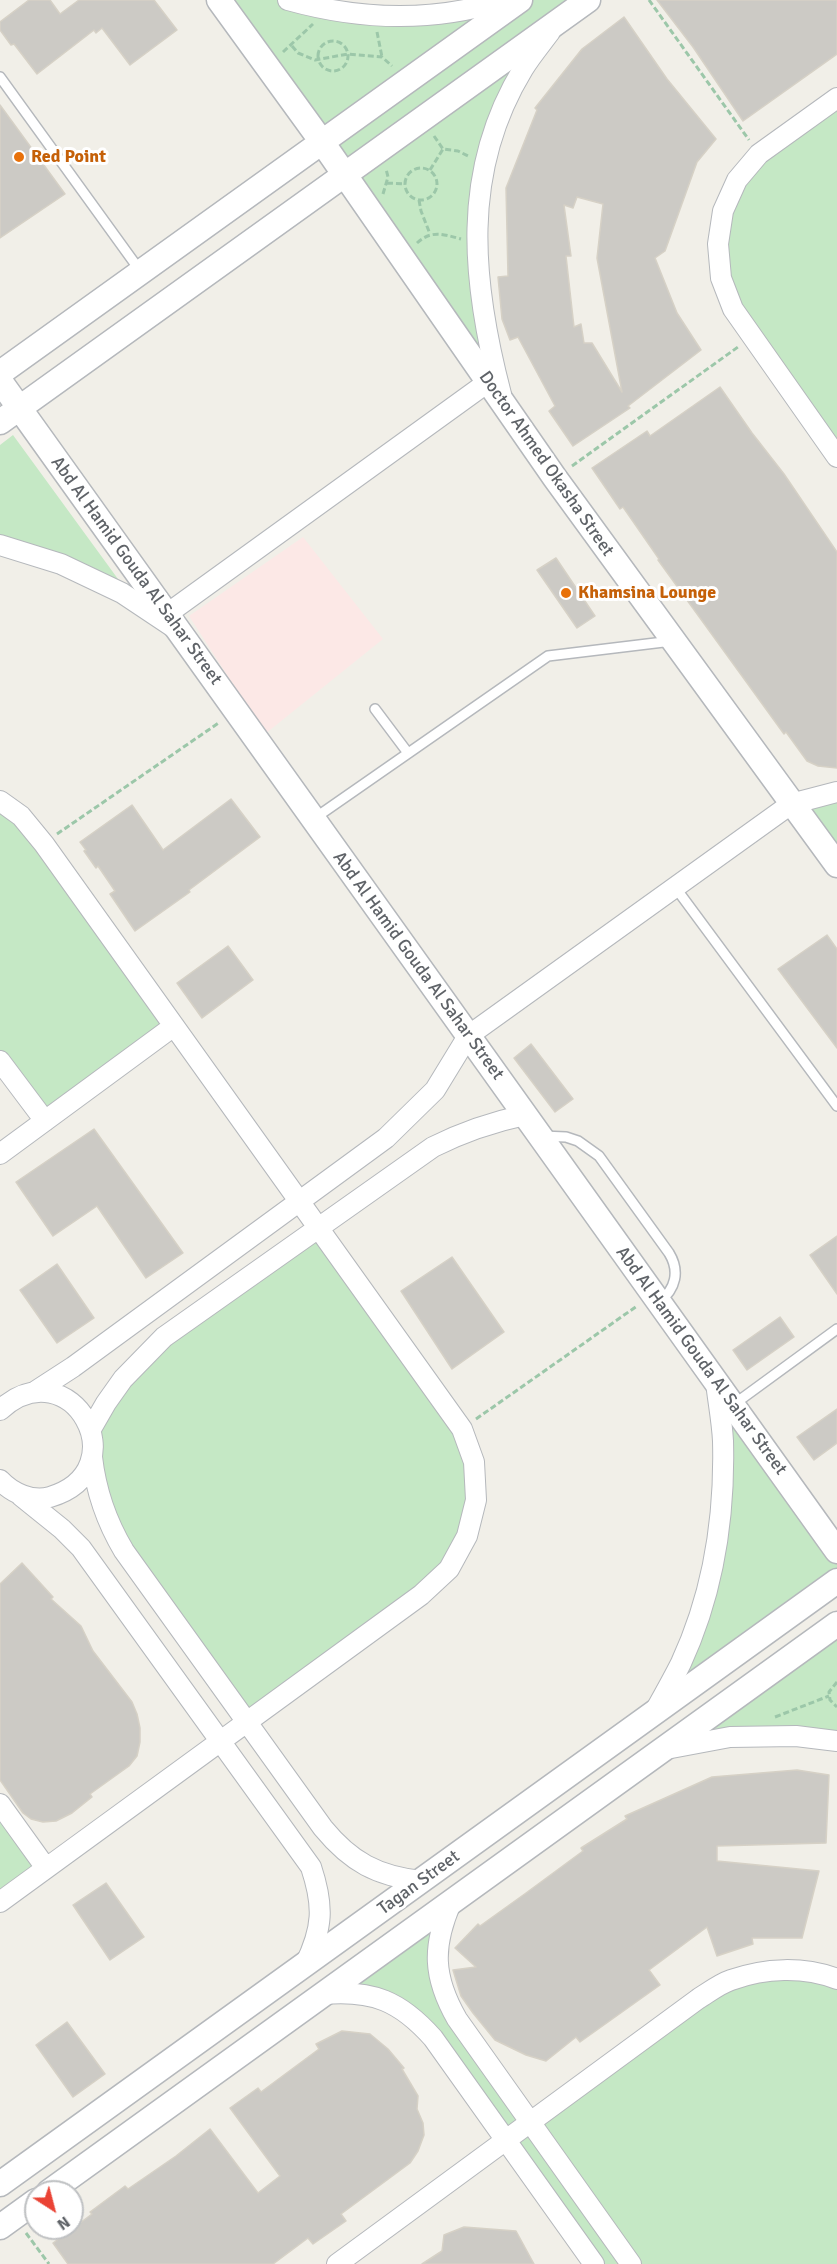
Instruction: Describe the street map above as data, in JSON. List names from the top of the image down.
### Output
{
  "streets": {
    "street": ["Doctor Ahmed Okasha Street", "Abd Al Hamid Gouda Al Sahar Street", "Tagan Street"]
  },
  "places": ["Red Point", "Khamsina Lounge"],
  "north": "bottom right"
}
